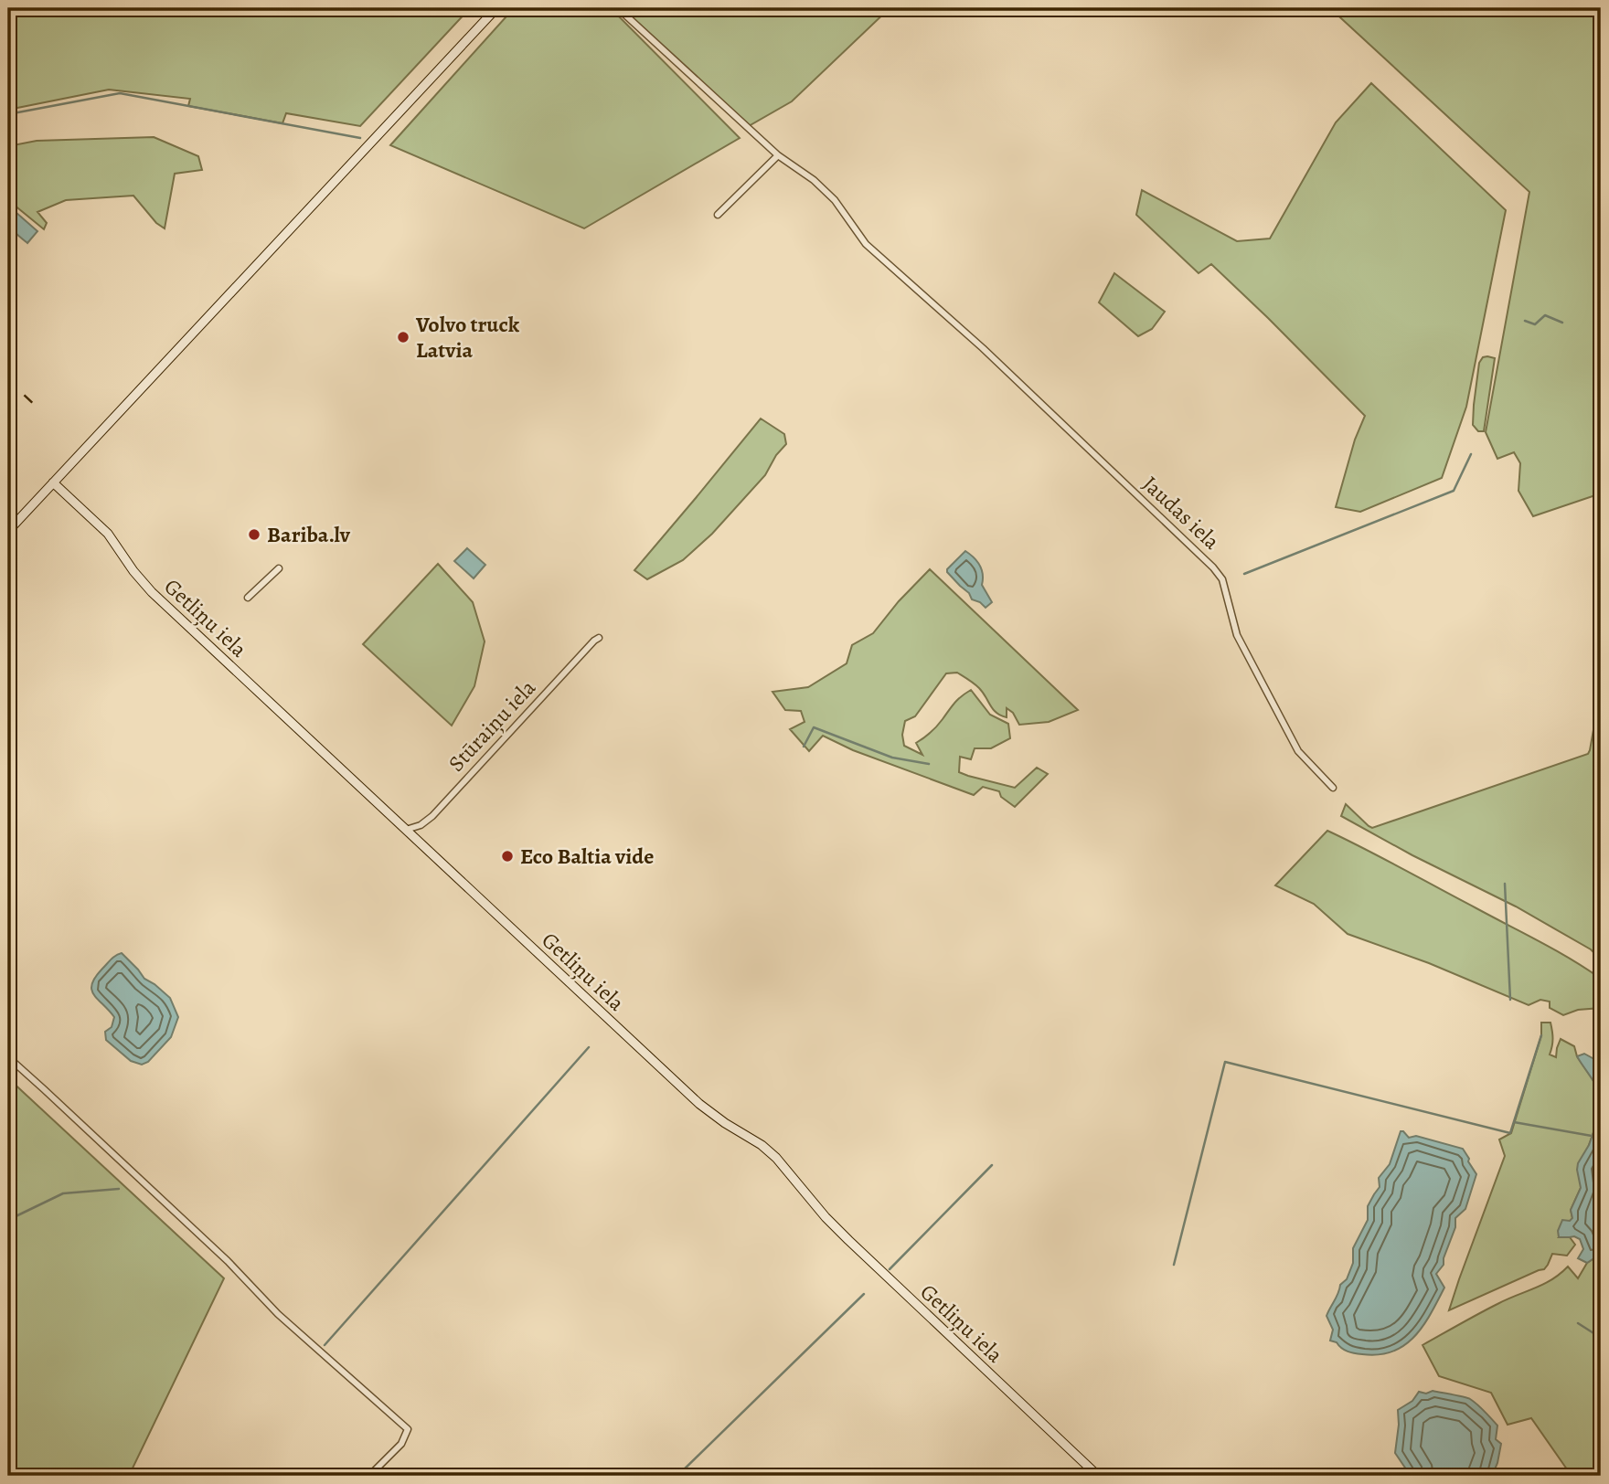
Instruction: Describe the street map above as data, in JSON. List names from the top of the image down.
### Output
{
  "streets": {
    "street": ["Jaudas iela", "Getliņu iela", "Stūraiņu iela"]
  },
  "crossings": [
    ["Getliņu iela", "Stūraiņu iela"]
  ],
  "places": ["Volvo truck Latvia", "Bariba.lv", "Eco Baltia vide"]
}
